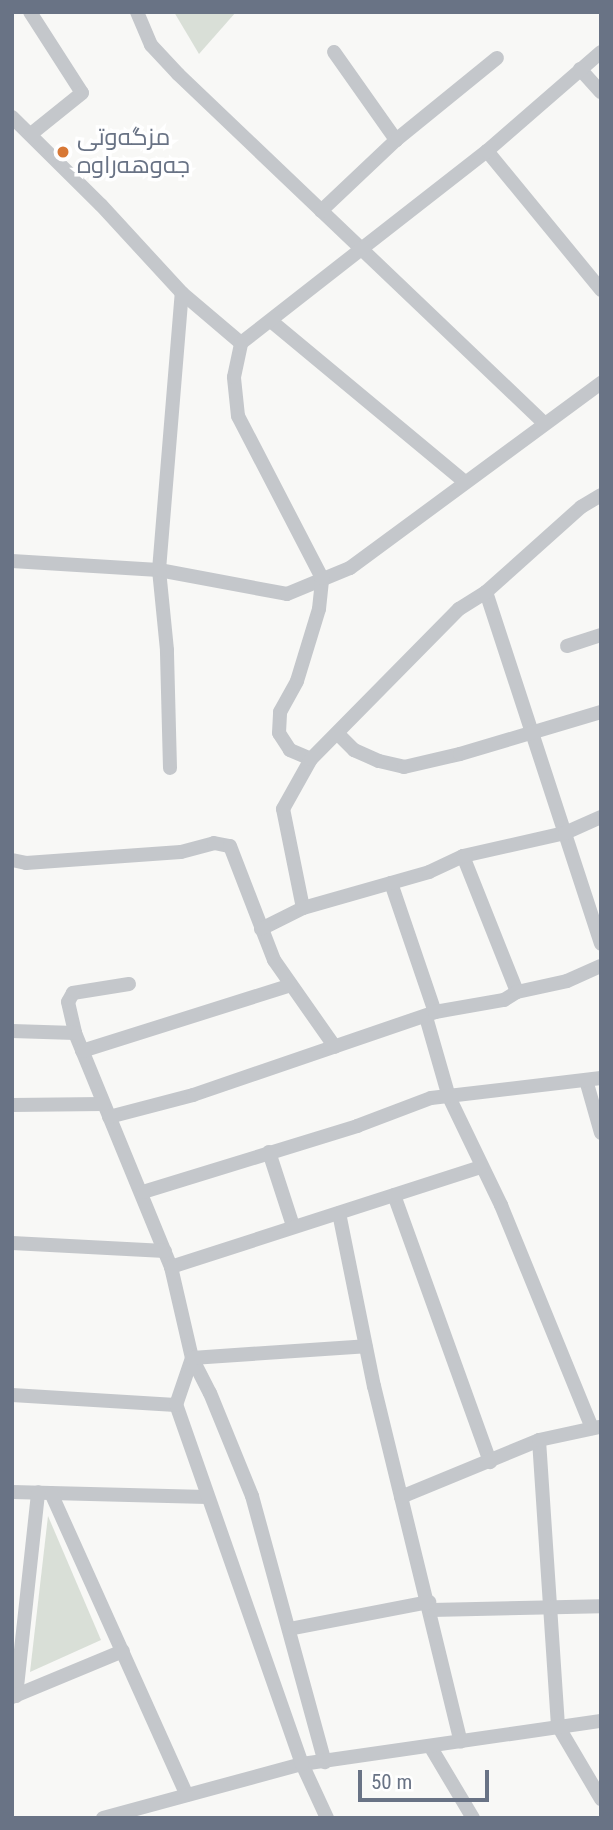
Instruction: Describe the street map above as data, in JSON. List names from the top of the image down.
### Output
{
  "places": ["مزگه‌وتی جه‌وهه‌راوه"],
  "scale_bar": "50 m"
}
